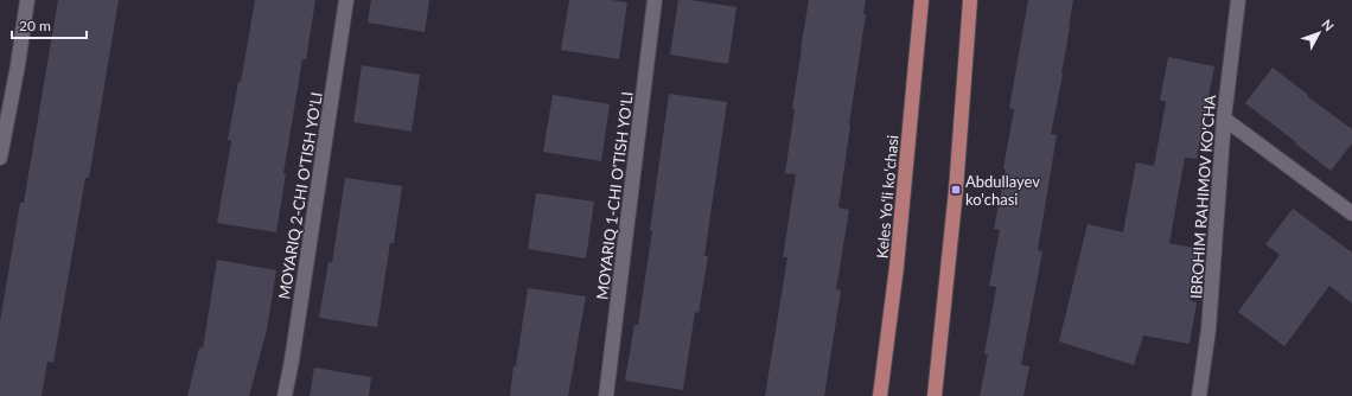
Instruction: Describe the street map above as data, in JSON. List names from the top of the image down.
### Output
{
  "streets": {
    "main road": ["Keles Yoʻli koʻchasi"],
    "street": ["MOYARIQ 2-CHI O'TISH YO'LI", "MOYARIQ 1-CHI O'TISH YO'LI", "IBROHIM RAHIMOV KO'CHA"]
  },
  "places": {
    "transit": ["Abdullayev ko'chasi"]
  },
  "scale_bar": "20 m",
  "north": "top right"
}
